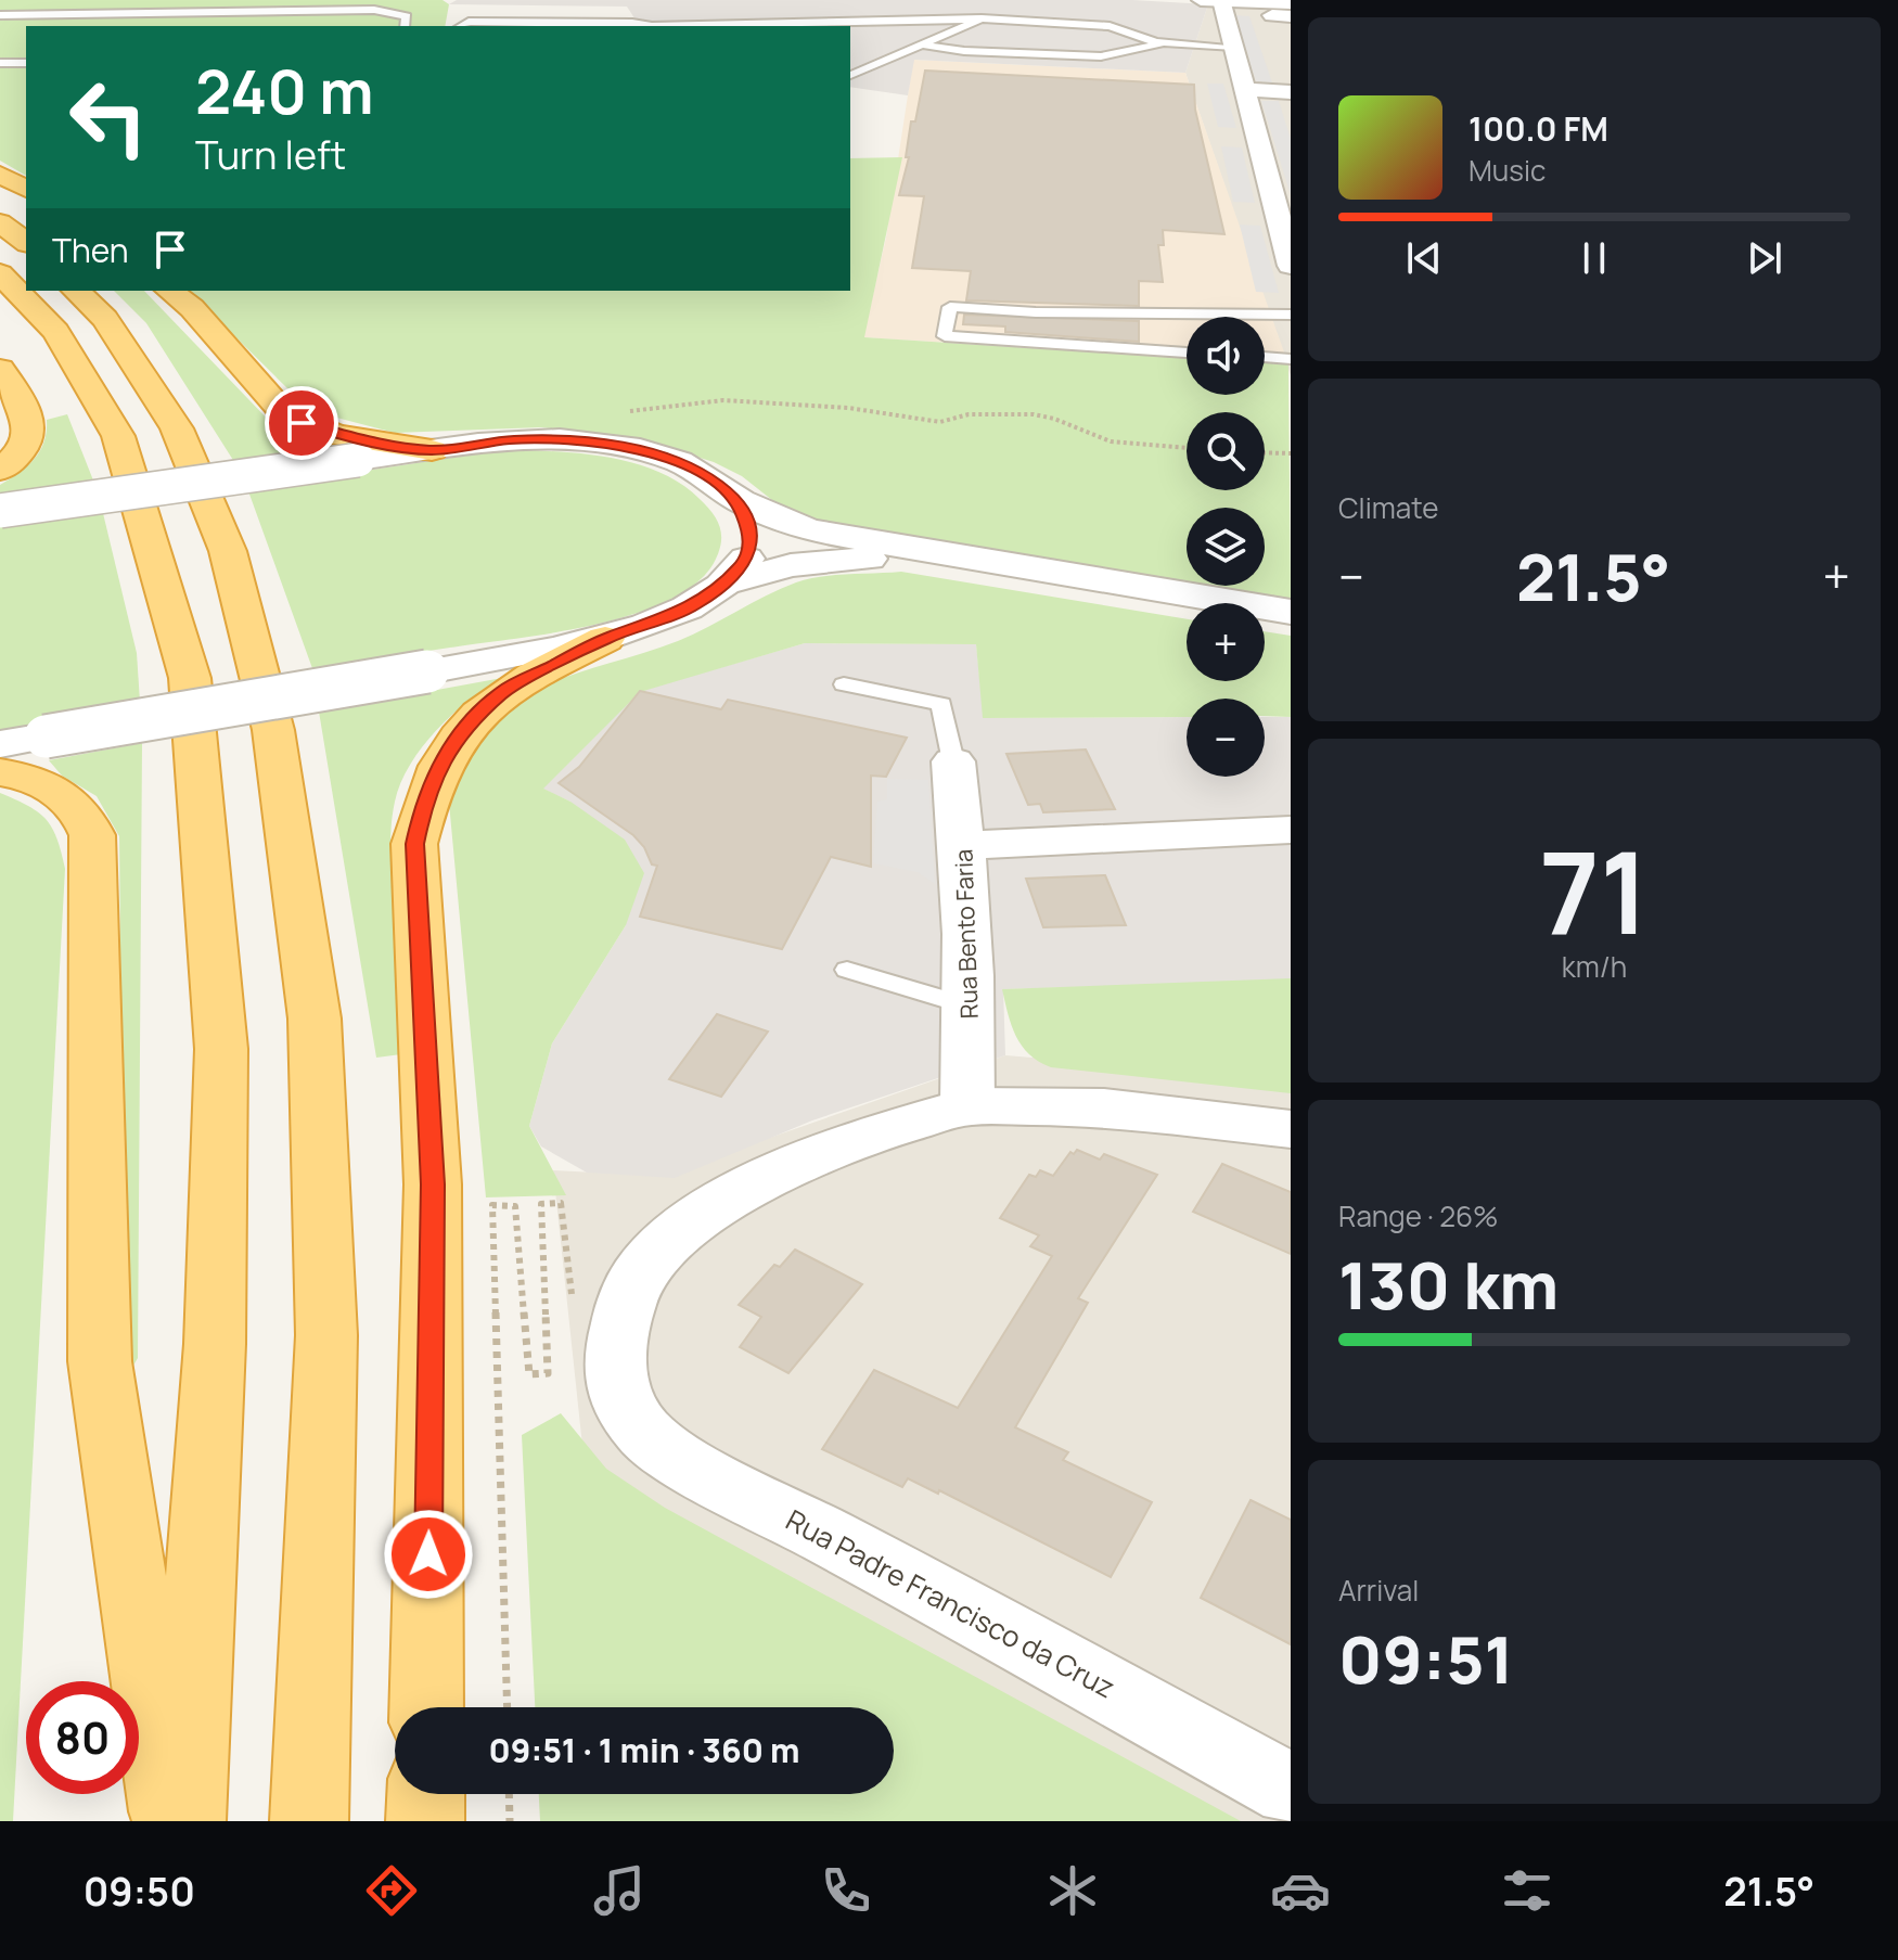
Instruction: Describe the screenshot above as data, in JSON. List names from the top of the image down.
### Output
{
  "streets": {
    "street": ["Rua Bento Faria", "Rua Padre Francisco da Cruz"]
  },
  "crossings": [
    ["Rua Bento Faria", "Rua Padre Francisco da Cruz"]
  ],
  "page": {
    "turn": ["240 m", "Turn left"],
    "song": ["100.0 FM", "Music"],
    "then": "Then",
    "map_buttons": ["+", "−"],
    "tile": [
      "Climate",
      ["71", "km/h"],
      ["Range · 26%", "130 km"],
      ["Arrival", "09:51"]
    ],
    "heat": ["−", "21.5°", "+"],
    "limit": "80",
    "trip": "09:51 · 1 min · 360 m",
    "tabs": ["09:50", "21.5°"]
  }
}
